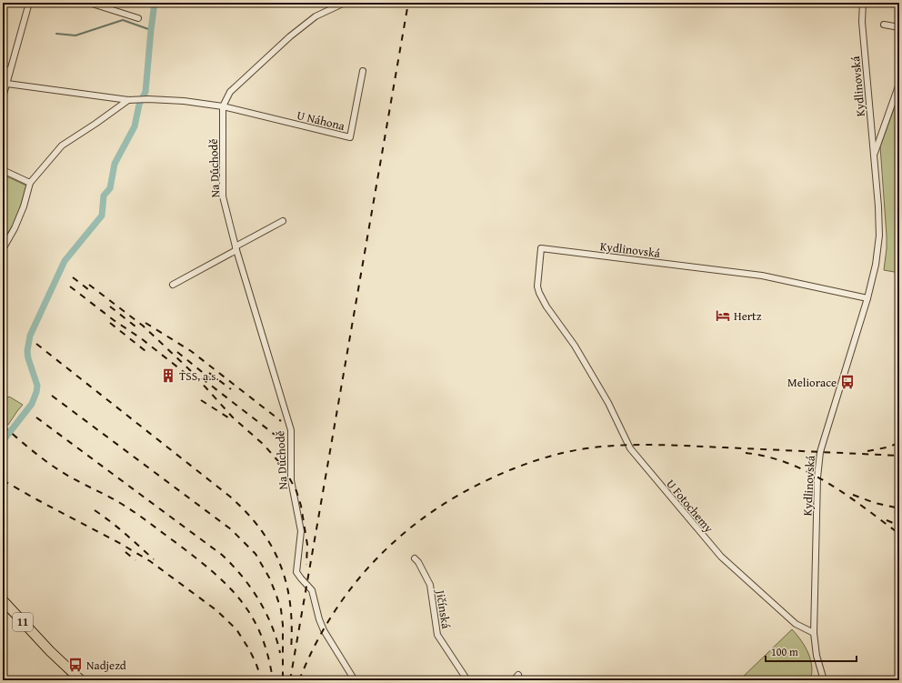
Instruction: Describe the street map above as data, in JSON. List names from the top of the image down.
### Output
{
  "streets": {
    "main road": ["11"],
    "street": [
      "Kydlinovská",
      "U Náhona",
      "Na Důchodě",
      "U Fotochemy",
      "Jičínská"
    ]
  },
  "crossings": [
    ["Kydlinovská", "U Fotochemy"],
    ["U Náhona", "Na Důchodě"]
  ],
  "places": {
    "hotel": ["Hertz"],
    "building": ["TSS, a.s."],
    "bus stop": ["Meliorace", "Nadjezd"]
  },
  "scale_bar": "100 m"
}
